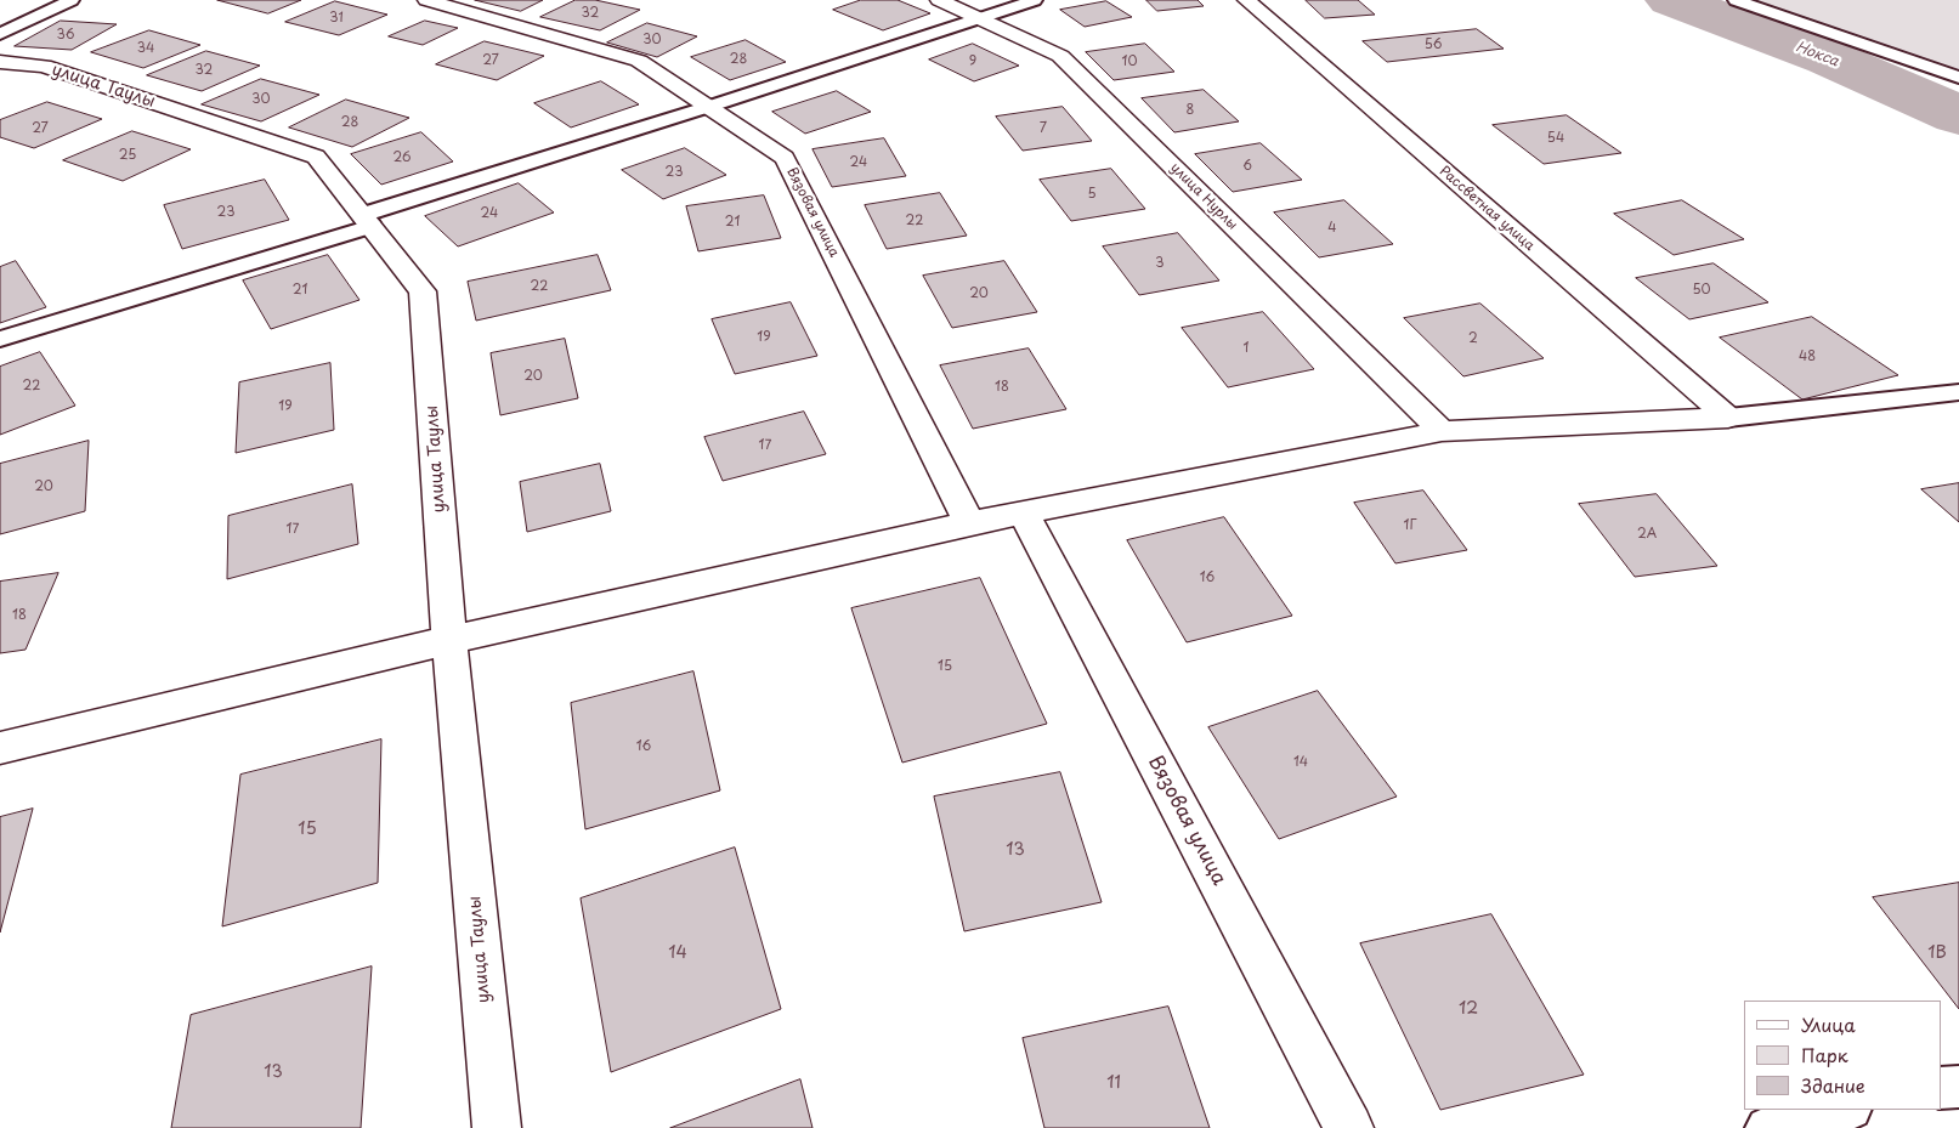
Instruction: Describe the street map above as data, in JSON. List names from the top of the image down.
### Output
{
  "streets": {
    "street": [
      "улица Таулы",
      "улица Нурлы",
      "Рассветная улица",
      "Вязовая улица"
    ]
  },
  "water": ["Нокса"],
  "house_numbers": [
    "32",
    "31",
    "36",
    "30",
    "56",
    "34",
    "28",
    "27",
    "9",
    "10",
    "32",
    "30",
    "8",
    "28",
    "27",
    "7",
    "54",
    "25",
    "26",
    "24",
    "6",
    "23",
    "5",
    "23",
    "24",
    "22",
    "21",
    "4",
    "3",
    "22",
    "21",
    "50",
    "20",
    "19",
    "2",
    "1",
    "48",
    "20",
    "22",
    "18",
    "19",
    "17",
    "20",
    "1Г",
    "17",
    "2А",
    "16",
    "18",
    "15",
    "16",
    "14",
    "15",
    "13",
    "14",
    "1В",
    "12",
    "13",
    "11"
  ],
  "legend": ["Улица", "Парк", "Здание"]
}
